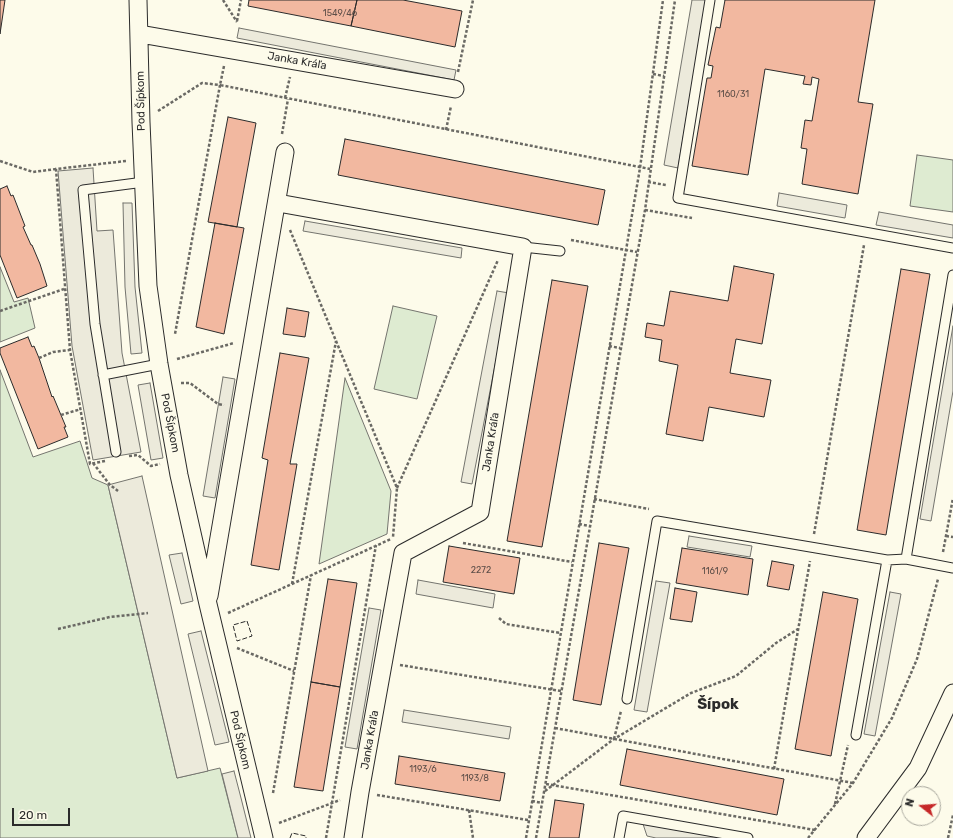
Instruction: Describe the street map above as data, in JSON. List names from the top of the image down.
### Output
{
  "streets": {
    "street": ["Janka Kráľa", "Pod Šípkom"]
  },
  "crossings": [
    ["Janka Kráľa", "Pod Šípkom"]
  ],
  "districts": ["Šípok"],
  "house_numbers": [
    "1549/46",
    "1160/31",
    "2272",
    "1161/9",
    "1193/6",
    "1193/8"
  ],
  "scale_bar": "20 m",
  "north": "left"
}
